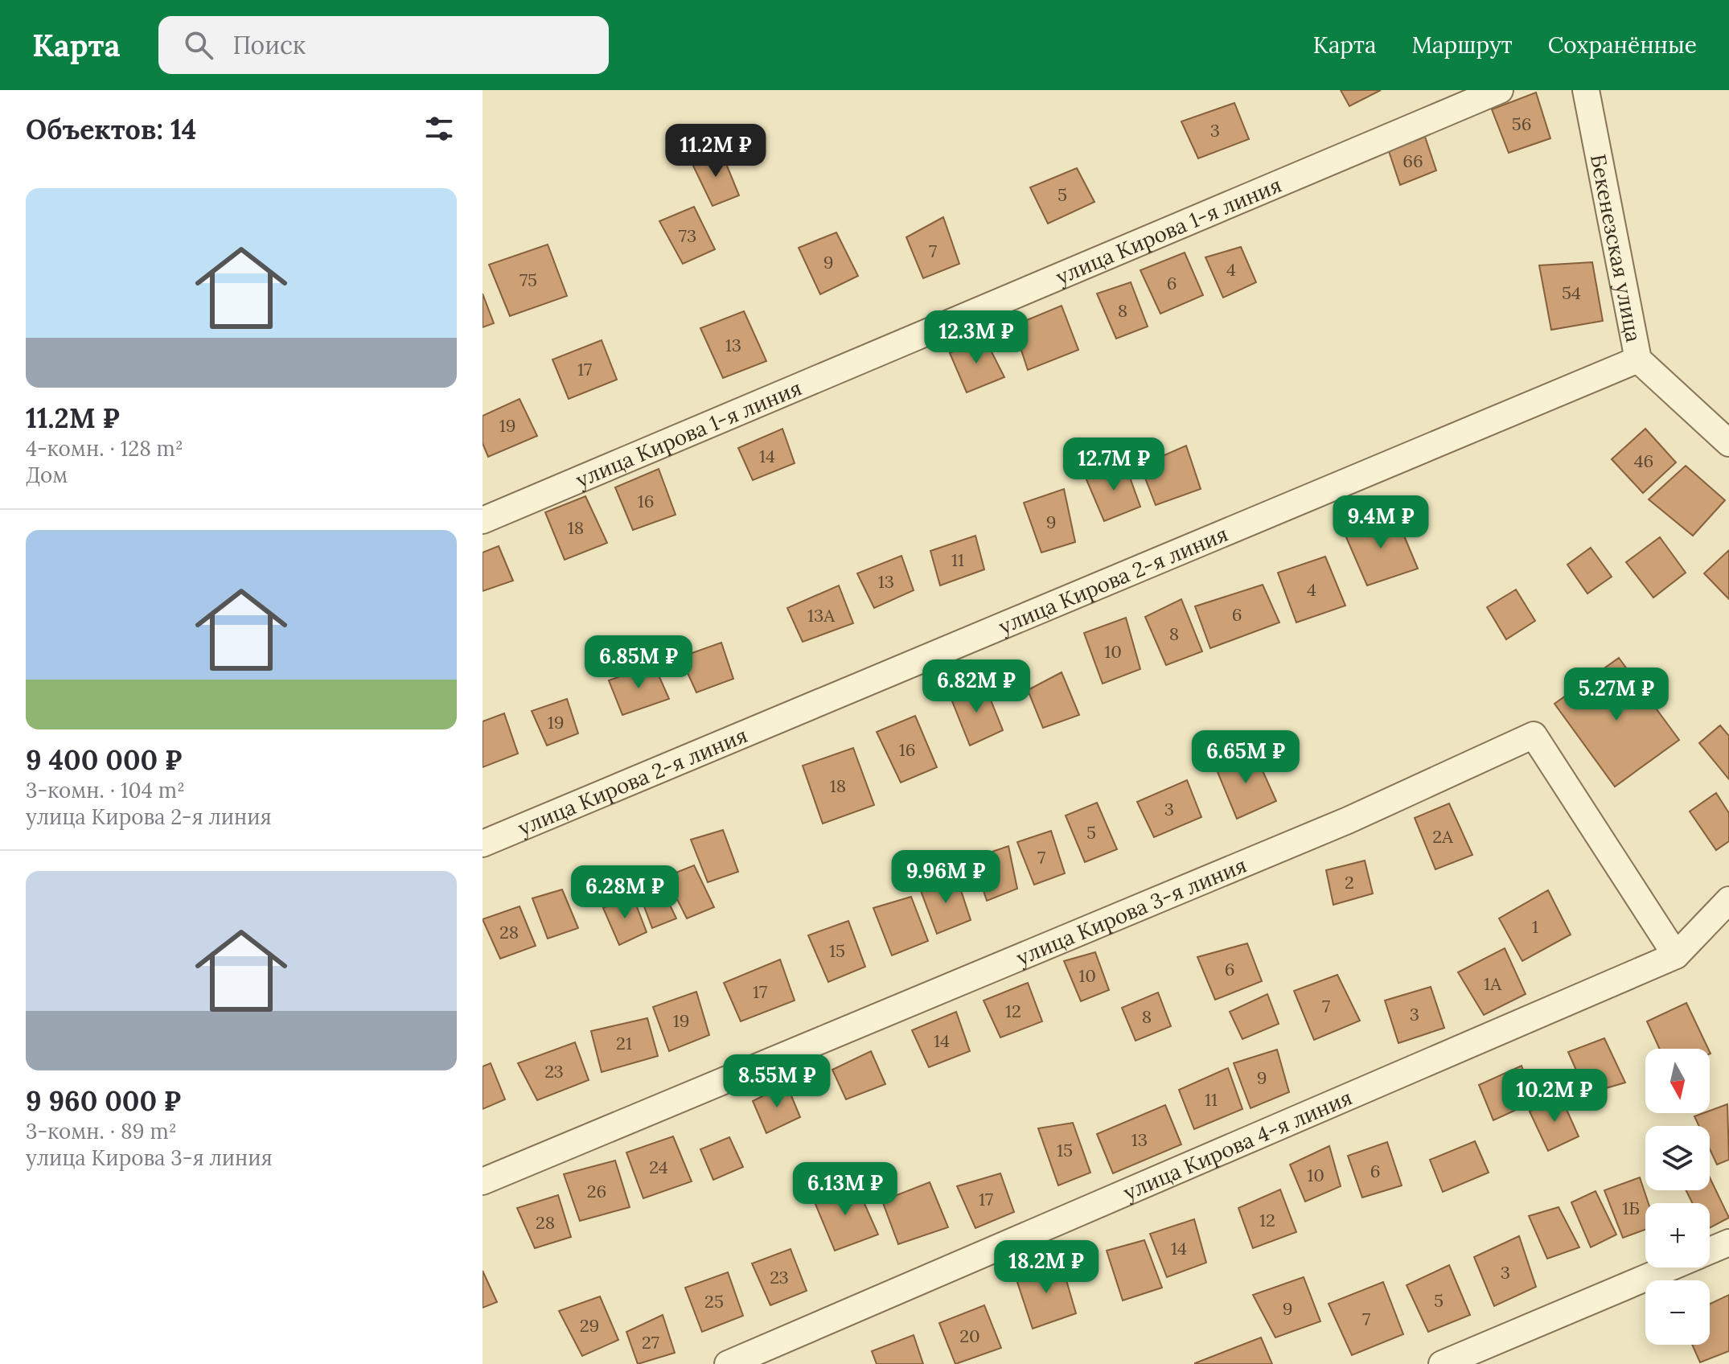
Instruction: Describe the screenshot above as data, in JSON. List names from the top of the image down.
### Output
{
  "streets": {
    "street": [
      "улица Кирова 1-я линия",
      "Бекенезская улица",
      "улица Кирова 2-я линия",
      "улица Кирова 3-я линия",
      "улица Кирова 4-я линия"
    ]
  },
  "crossings": [
    ["Бекенезская улица", "улица Кирова 2-я линия"],
    ["улица Кирова 3-я линия", "улица Кирова 4-я линия"]
  ],
  "house_numbers": [
    "56",
    "3",
    "66",
    "5",
    "73",
    "7",
    "9",
    "4",
    "75",
    "6",
    "54",
    "8",
    "13",
    "17",
    "19",
    "14",
    "46",
    "16",
    "9",
    "18",
    "11",
    "13",
    "4",
    "6",
    "13А",
    "8",
    "10",
    "19",
    "16",
    "18",
    "3",
    "5",
    "2А",
    "7",
    "2",
    "1",
    "28",
    "15",
    "6",
    "10",
    "1А",
    "17",
    "7",
    "12",
    "3",
    "8",
    "19",
    "14",
    "21",
    "23",
    "9",
    "11",
    "13",
    "15",
    "24",
    "6",
    "10",
    "26",
    "17",
    "1Б",
    "12",
    "28",
    "14",
    "3",
    "23",
    "5",
    "25",
    "9",
    "7",
    "29",
    "20",
    "27"
  ],
  "north": "bottom",
  "page": {
    "header": "Карта",
    "search": "Поиск",
    "nav": ["Карта", "Маршрут", "Сохранённые"],
    "heading": "Объектов: 14",
    "price": [
      "11.2M ₽",
      "12.3M ₽",
      "12.7M ₽",
      "9.4M ₽",
      "6.85M ₽",
      "6.82M ₽",
      "5.27M ₽",
      "6.65M ₽",
      "9.96M ₽",
      "6.28M ₽",
      "8.55M ₽",
      "10.2M ₽",
      "6.13M ₽",
      "18.2M ₽"
    ],
    "list": [
      {
        "name": "11.2M ₽",
        "note": "4-комн. · 128 m² · Дом"
      },
      {
        "name": "9 400 000 ₽",
        "note": "3-комн. · 104 m² · улица Кирова 2-я линия"
      },
      {
        "name": "9 960 000 ₽",
        "note": "3-комн. · 89 m² · улица Кирова 3-я линия"
      }
    ],
    "map_buttons": ["+", "−"]
  }
}
